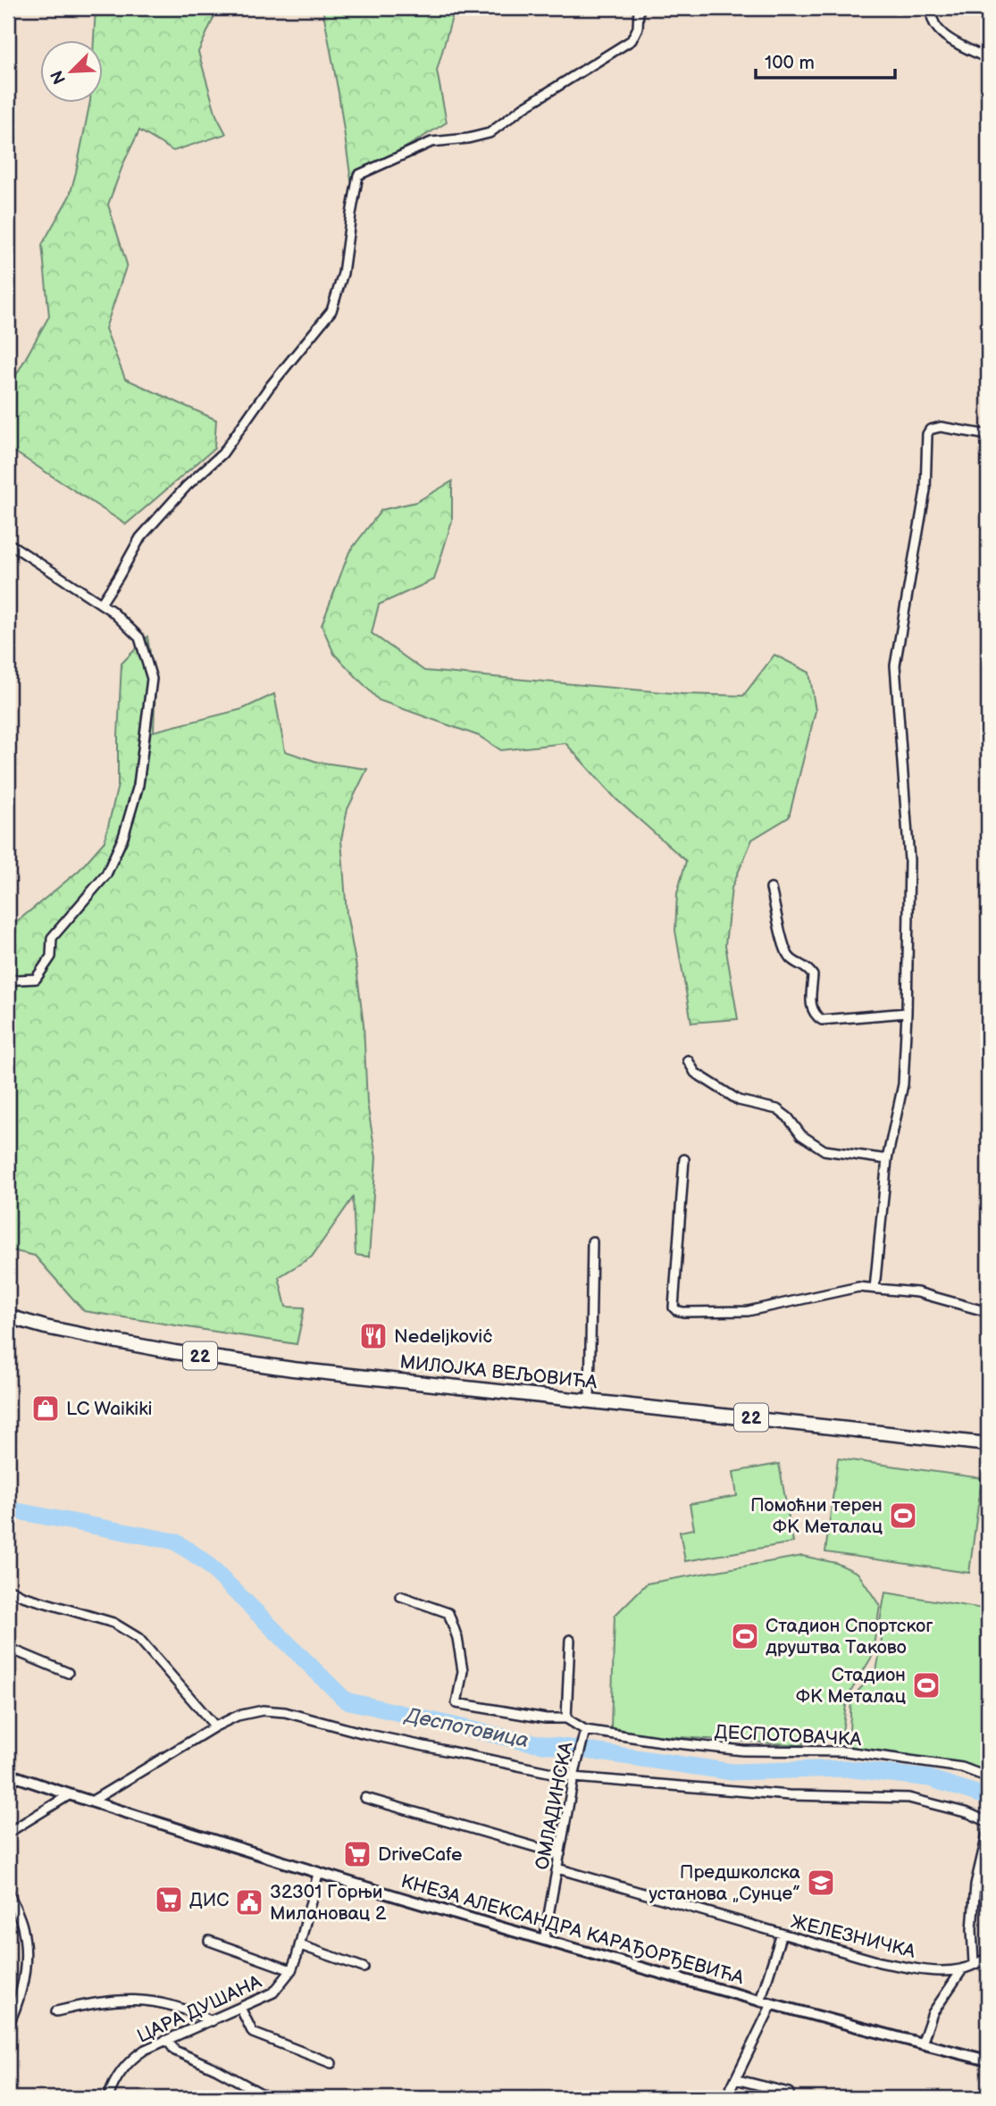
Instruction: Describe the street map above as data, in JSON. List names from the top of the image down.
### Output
{
  "streets": {
    "main road": ["22", "МИЛОЈКА ВЕЉОВИЋА"],
    "street": [
      "ДЕСПОТОВАЧКА",
      "ОМЛАДИНСКА",
      "КНЕЗА АЛЕКСАНДРА КАРАЂОРЂЕВИЋА",
      "ЖЕЛЕЗНИЧКА",
      "ЦАРА ДУШАНА"
    ]
  },
  "crossings": [
    ["ДЕСПОТОВАЧКА", "ОМЛАДИНСКА"],
    ["ОМЛАДИНСКА", "КНЕЗА АЛЕКСАНДРА КАРАЂОРЂЕВИЋА"],
    ["ОМЛАДИНСКА", "ЖЕЛЕЗНИЧКА"],
    ["КНЕЗА АЛЕКСАНДРА КАРАЂОРЂЕВИЋА", "ЦАРА ДУШАНА"]
  ],
  "water": ["Деспотовица"],
  "places": {
    "restaurant": ["Nedeljković"],
    "shop": ["LC Waikiki"],
    "sports": ["Помоћни терен ФК Металац", "Стадион Спортског друштва Таково", "Стадион ФК Металац"],
    "supermarket": ["DriveCafe", "ДИС"],
    "school or university": ["Предшколска установа „Сунце”"],
    "public building": ["32301 Горњи Милановац 2"]
  },
  "scale_bar": "100 m",
  "north": "bottom left"
}
